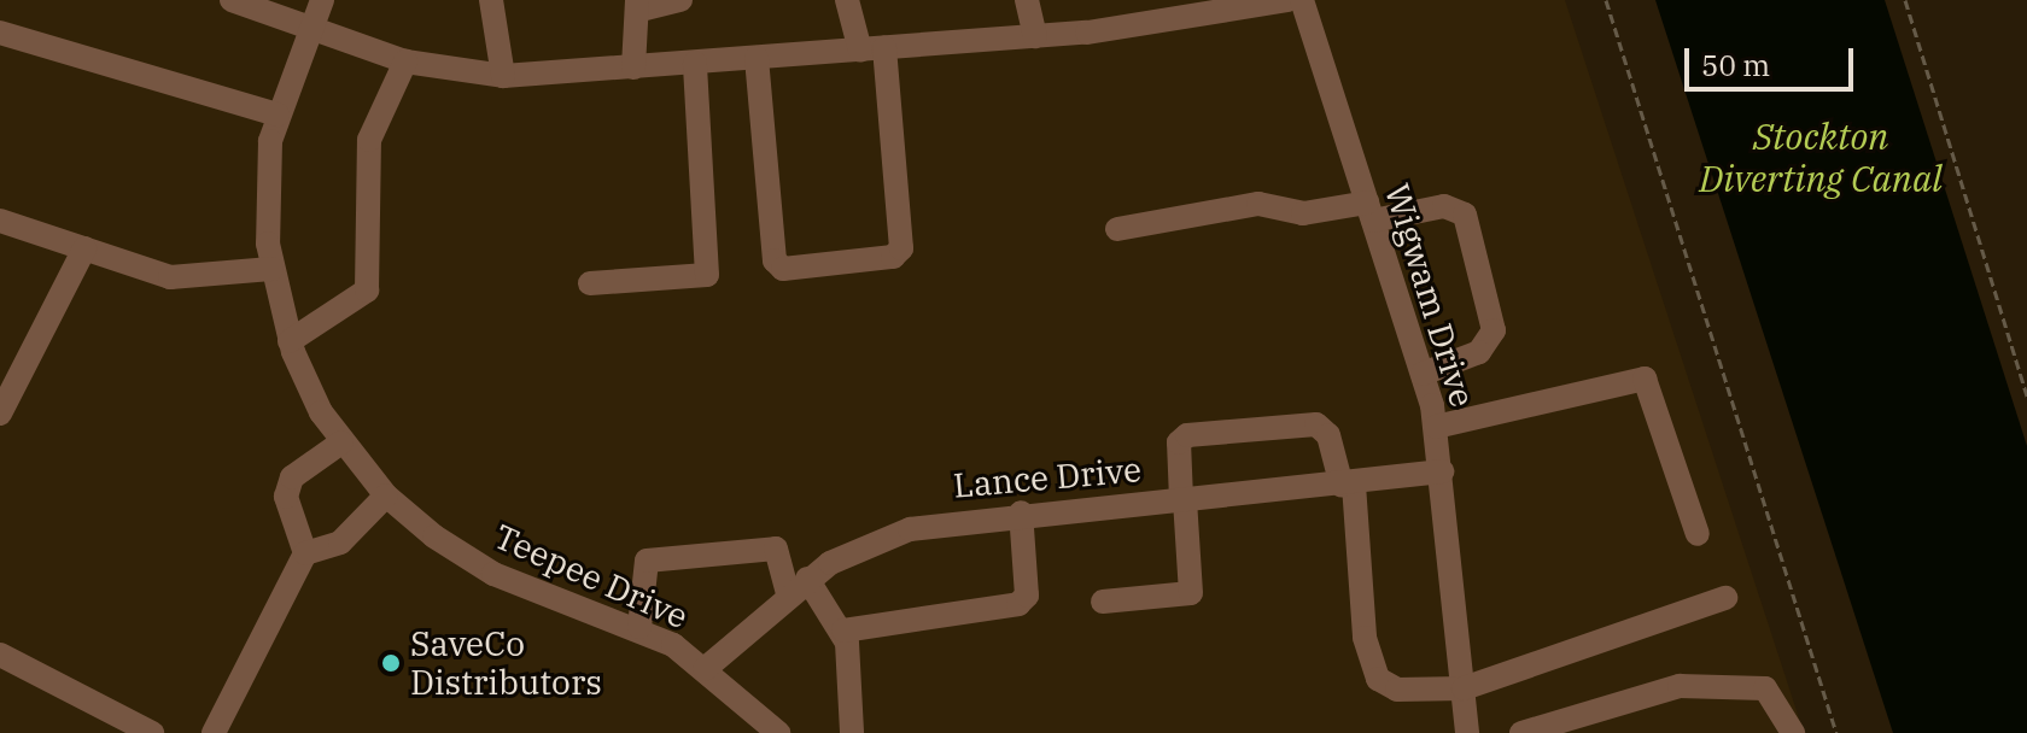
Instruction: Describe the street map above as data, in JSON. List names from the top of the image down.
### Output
{
  "streets": {
    "street": ["Wigwam Drive", "Lance Drive", "Teepee Drive"]
  },
  "crossings": [
    ["Wigwam Drive", "Lance Drive"],
    ["Lance Drive", "Teepee Drive"]
  ],
  "water": ["Stockton Diverting Canal"],
  "places": ["SaveCo Distributors"],
  "scale_bar": "50 m"
}
